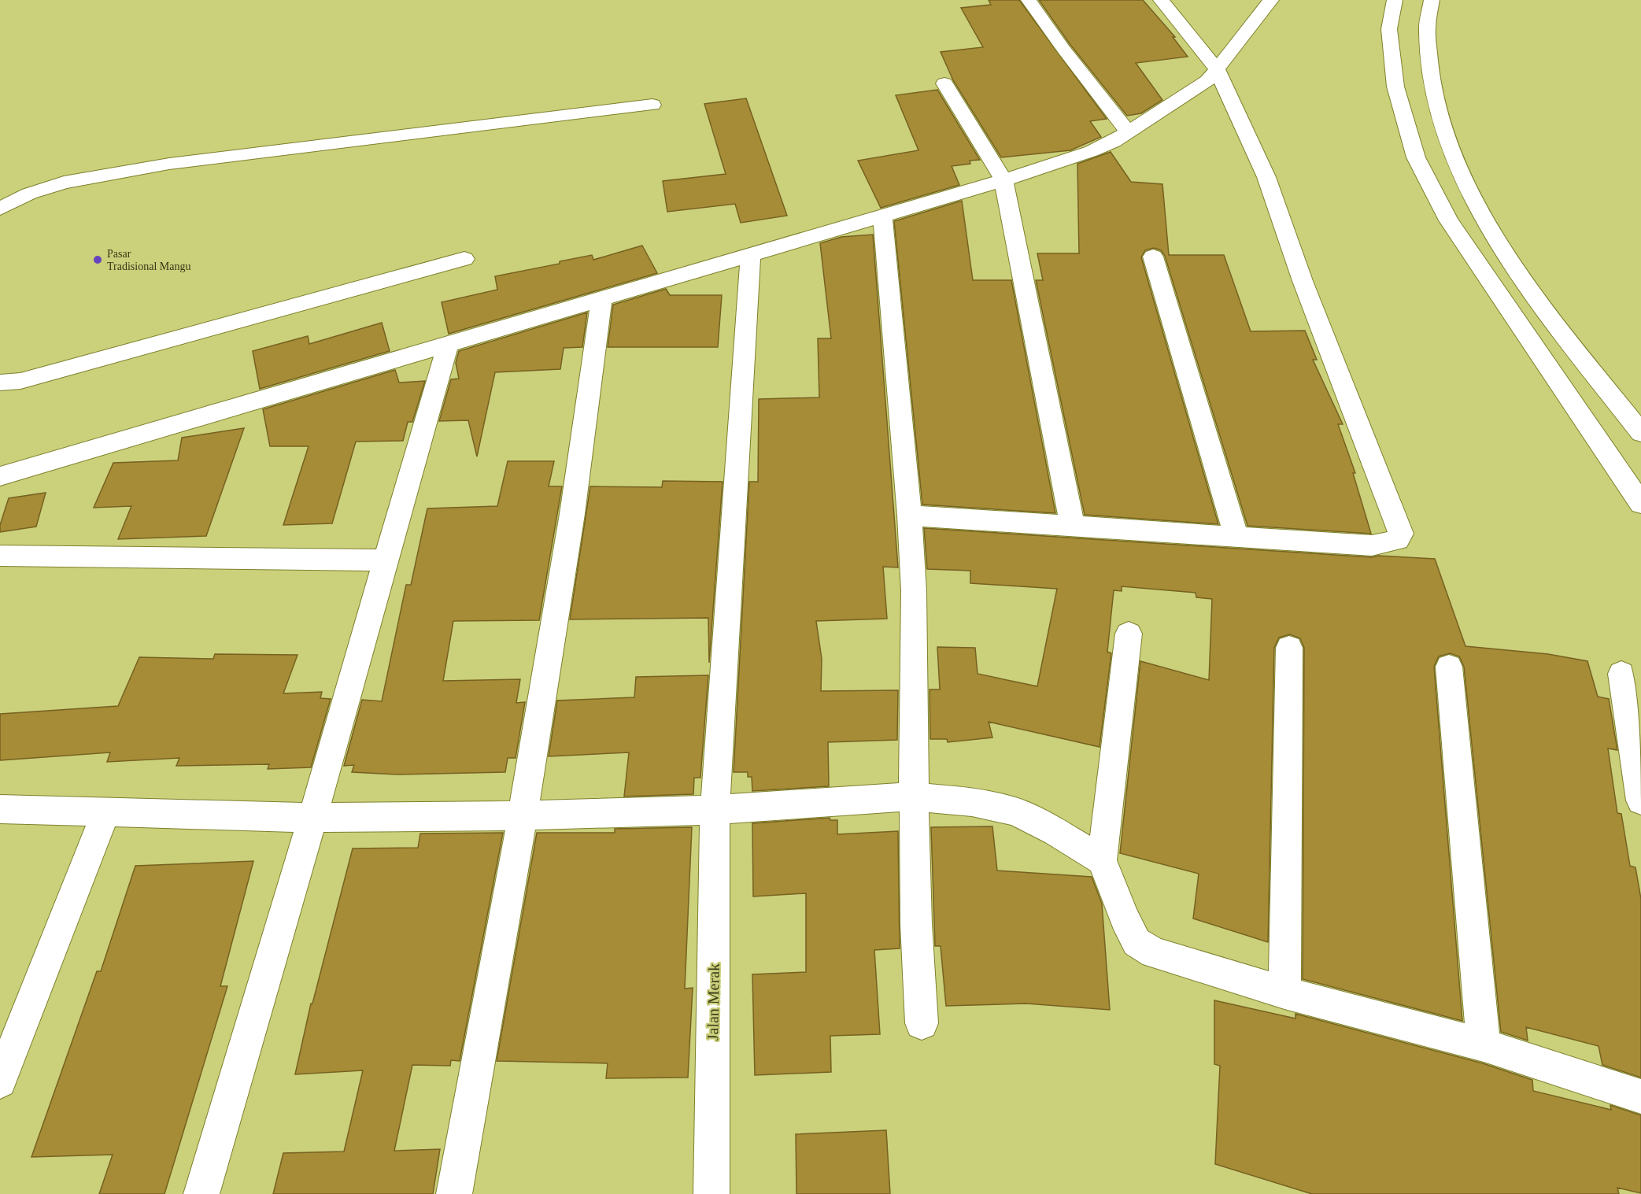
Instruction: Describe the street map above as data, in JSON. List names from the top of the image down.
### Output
{
  "streets": {
    "main road": ["Jalan Merak"]
  },
  "places": ["Pasar Tradisional Mangu"]
}
